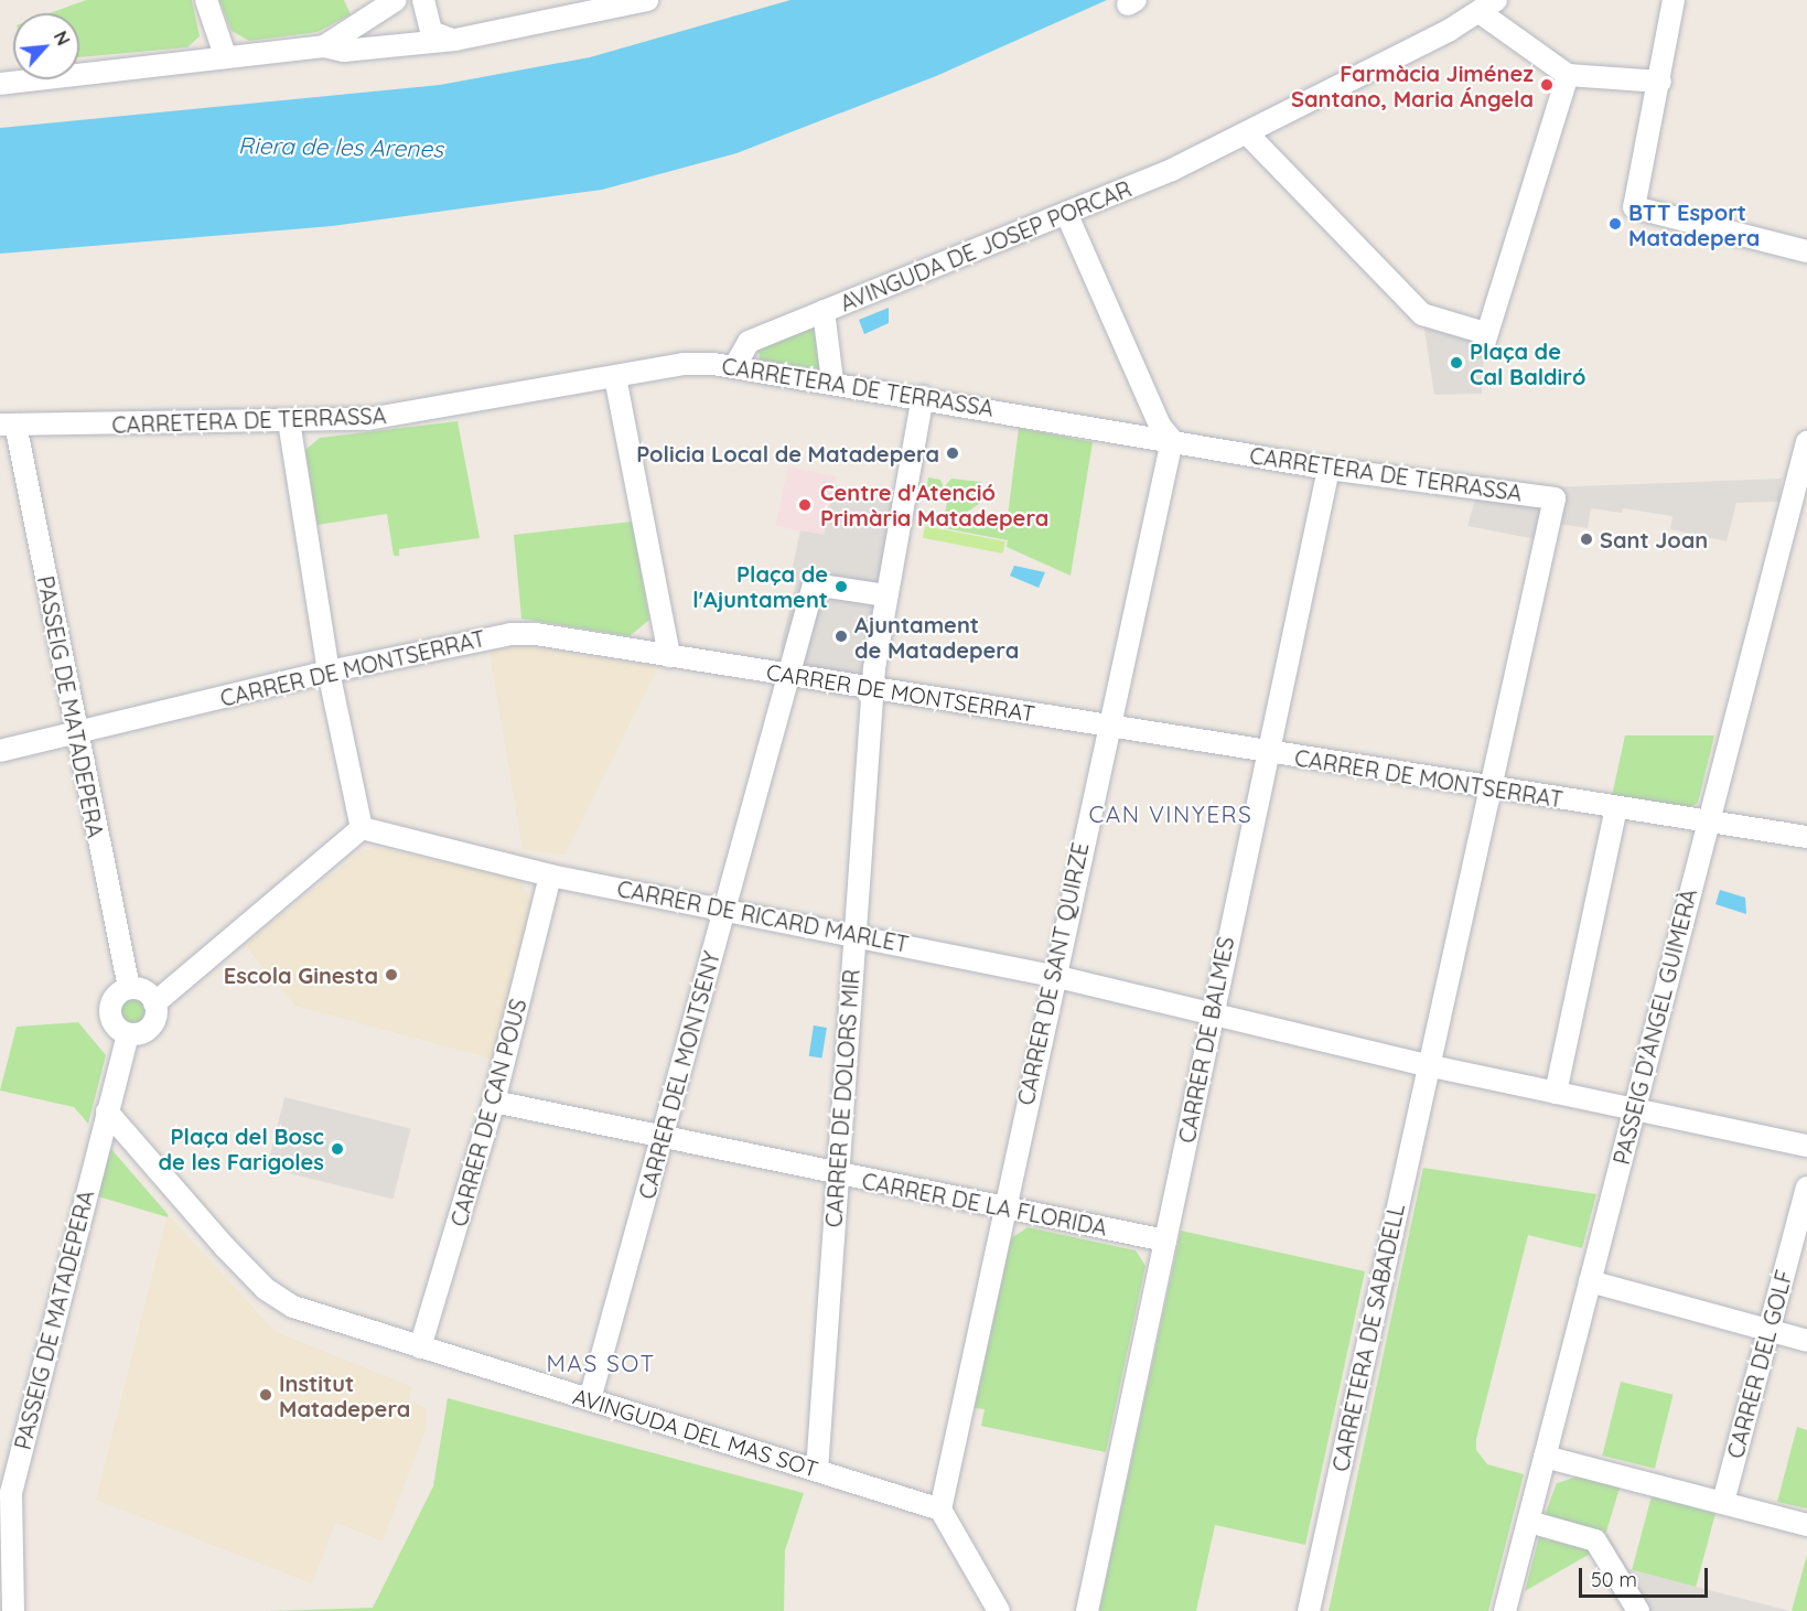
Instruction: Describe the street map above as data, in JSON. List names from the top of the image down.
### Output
{
  "streets": {
    "street": [
      "AVINGUDA DE JOSEP PORCAR",
      "CARRETERA DE TERRASSA",
      "CARRER DE MONTSERRAT",
      "PASSEIG DE MATADEPERA",
      "CARRER DE RICARD MARLET",
      "CARRER DE SANT QUIRZE",
      "PASSEIG D'ÀNGEL GUIMERÀ",
      "CARRER DE BALMES",
      "CARRER DEL MONTSENY",
      "CARRER DE DOLORS MIR",
      "CARRER DE CAN POUS",
      "CARRER DE LA FLORIDA",
      "CARRETERA DE SABADELL",
      "CARRER DEL GOLF",
      "AVINGUDA DEL MAS SOT"
    ]
  },
  "crossings": [
    ["AVINGUDA DE JOSEP PORCAR", "CARRETERA DE TERRASSA"],
    ["CARRETERA DE TERRASSA", "PASSEIG DE MATADEPERA"],
    ["CARRETERA DE TERRASSA", "CARRER DE SANT QUIRZE"],
    ["CARRETERA DE TERRASSA", "CARRER DE BALMES"],
    ["CARRETERA DE TERRASSA", "CARRER DE DOLORS MIR"],
    ["CARRETERA DE TERRASSA", "CARRETERA DE SABADELL"],
    ["CARRER DE MONTSERRAT", "PASSEIG DE MATADEPERA"],
    ["CARRER DE MONTSERRAT", "CARRER DE SANT QUIRZE"],
    ["CARRER DE MONTSERRAT", "PASSEIG D'ÀNGEL GUIMERÀ"],
    ["CARRER DE MONTSERRAT", "CARRER DE BALMES"],
    ["CARRER DE MONTSERRAT", "CARRER DEL MONTSENY"],
    ["CARRER DE MONTSERRAT", "CARRER DE DOLORS MIR"],
    ["CARRER DE MONTSERRAT", "CARRETERA DE SABADELL"],
    ["PASSEIG DE MATADEPERA", "AVINGUDA DEL MAS SOT"],
    ["CARRER DE RICARD MARLET", "CARRER DE SANT QUIRZE"],
    ["CARRER DE RICARD MARLET", "PASSEIG D'ÀNGEL GUIMERÀ"],
    ["CARRER DE RICARD MARLET", "CARRER DE BALMES"],
    ["CARRER DE RICARD MARLET", "CARRER DEL MONTSENY"],
    ["CARRER DE RICARD MARLET", "CARRER DE DOLORS MIR"],
    ["CARRER DE RICARD MARLET", "CARRER DE CAN POUS"],
    ["CARRER DE RICARD MARLET", "CARRETERA DE SABADELL"],
    ["CARRER DE SANT QUIRZE", "CARRER DE LA FLORIDA"],
    ["CARRER DE SANT QUIRZE", "AVINGUDA DEL MAS SOT"],
    ["CARRER DE BALMES", "CARRER DE LA FLORIDA"],
    ["CARRER DEL MONTSENY", "CARRER DE LA FLORIDA"],
    ["CARRER DEL MONTSENY", "AVINGUDA DEL MAS SOT"],
    ["CARRER DE DOLORS MIR", "CARRER DE LA FLORIDA"],
    ["CARRER DE DOLORS MIR", "AVINGUDA DEL MAS SOT"],
    ["CARRER DE CAN POUS", "CARRER DE LA FLORIDA"],
    ["CARRER DE CAN POUS", "AVINGUDA DEL MAS SOT"]
  ],
  "districts": ["CAN VINYERS", "MAS SOT"],
  "water": ["Riera de les Arenes"],
  "places": [
    "Farmàcia Jiménez Santano, Maria Ángela",
    "BTT Esport Matadepera",
    "Plaça de Cal Baldiró",
    "Policia Local de Matadepera",
    "Centre d'Atenció Primària Matadepera",
    "Sant Joan",
    "Plaça de l'Ajuntament",
    "Ajuntament de Matadepera",
    "Escola Ginesta",
    "Plaça del Bosc de les Farigoles",
    "Institut Matadepera"
  ],
  "scale_bar": "50 m",
  "north": "top right"
}
